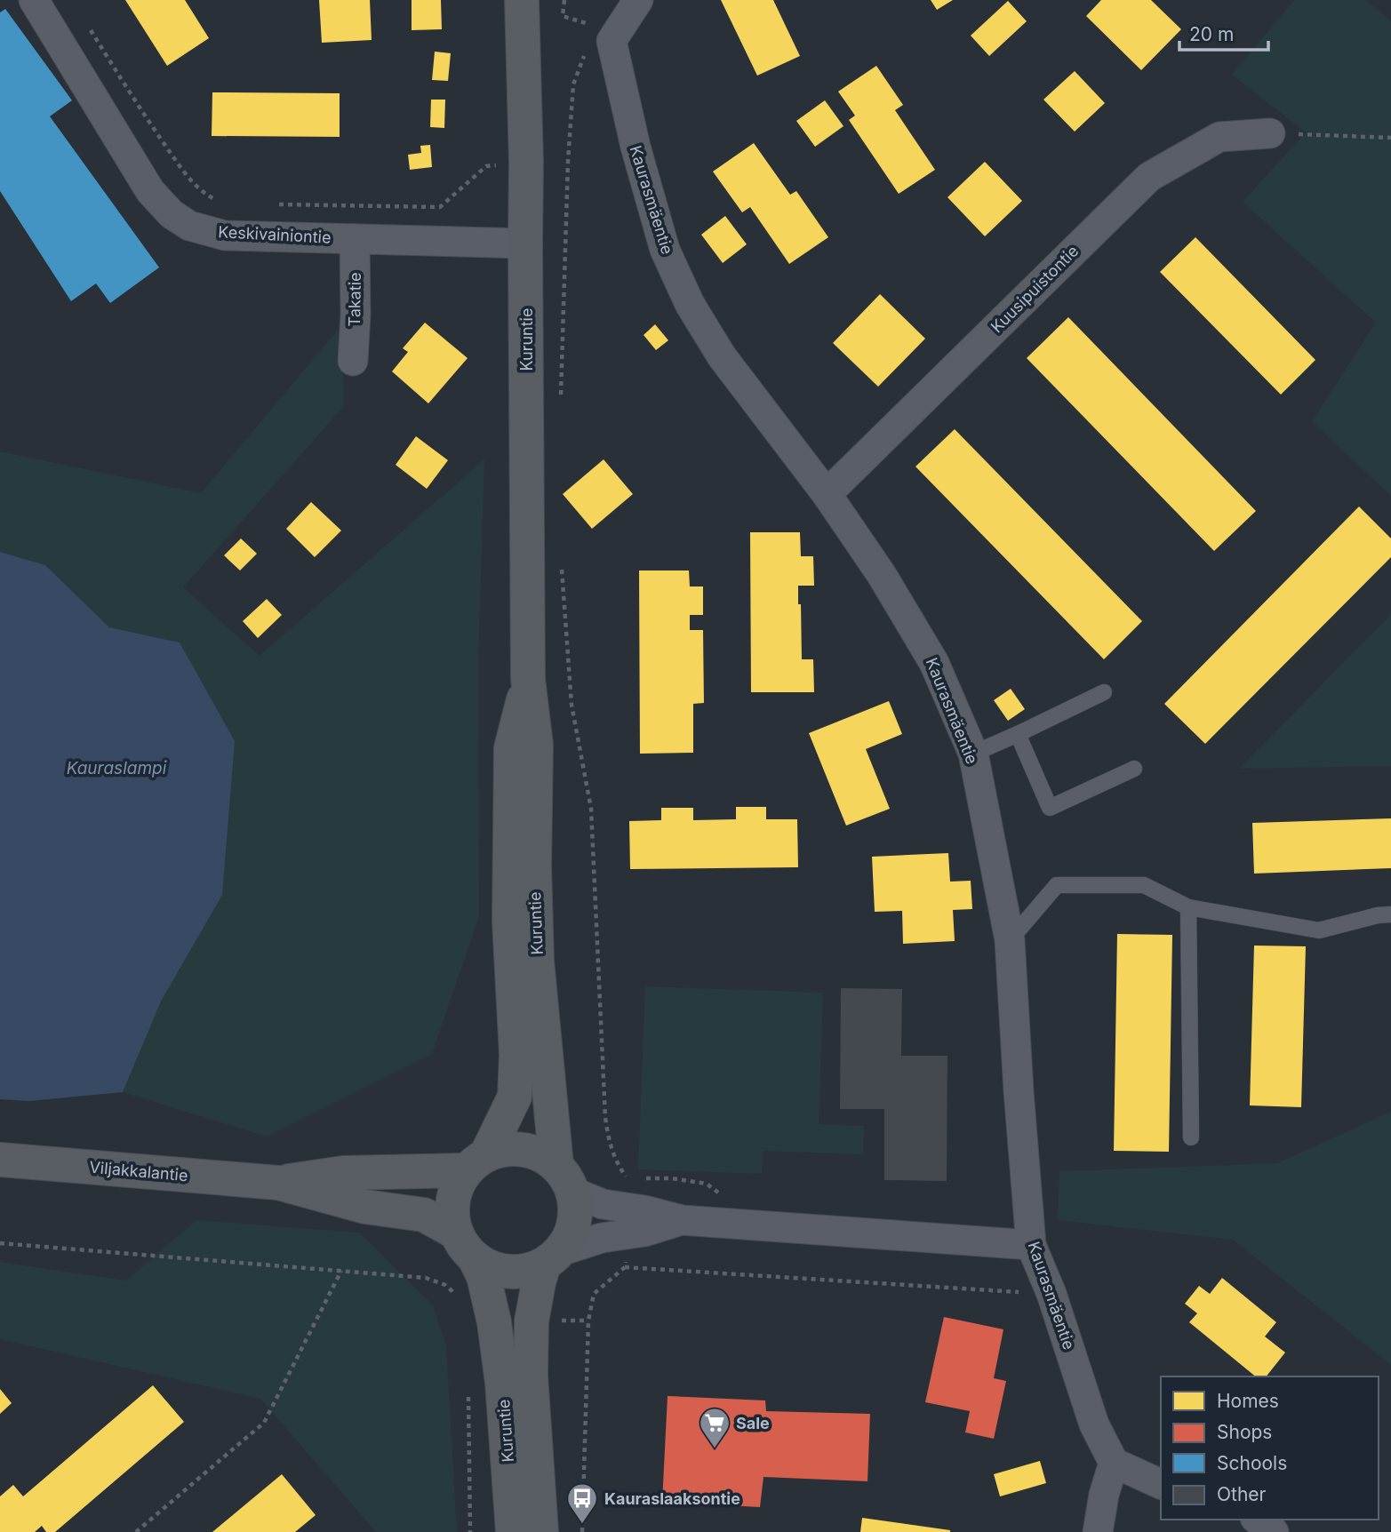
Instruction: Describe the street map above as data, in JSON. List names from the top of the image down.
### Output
{
  "streets": {
    "main road": ["Kuruntie", "Viljakkalantie"],
    "street": [
      "Kaurasmäentie",
      "Keskivainiontie",
      "Kuusipuistontie",
      "Takatie"
    ]
  },
  "crossings": [
    ["Kaurasmäentie", "Kuusipuistontie"],
    ["Keskivainiontie", "Takatie"],
    ["Keskivainiontie", "Kuruntie"],
    ["Kuruntie", "Viljakkalantie"]
  ],
  "water": ["Kauraslampi"],
  "places": {
    "supermarket": ["Sale"],
    "bus stop": ["Kauraslaaksontie"]
  },
  "legend": [
    "Homes",
    "Shops",
    "Schools",
    "Other"
  ],
  "scale_bar": "20 m"
}
